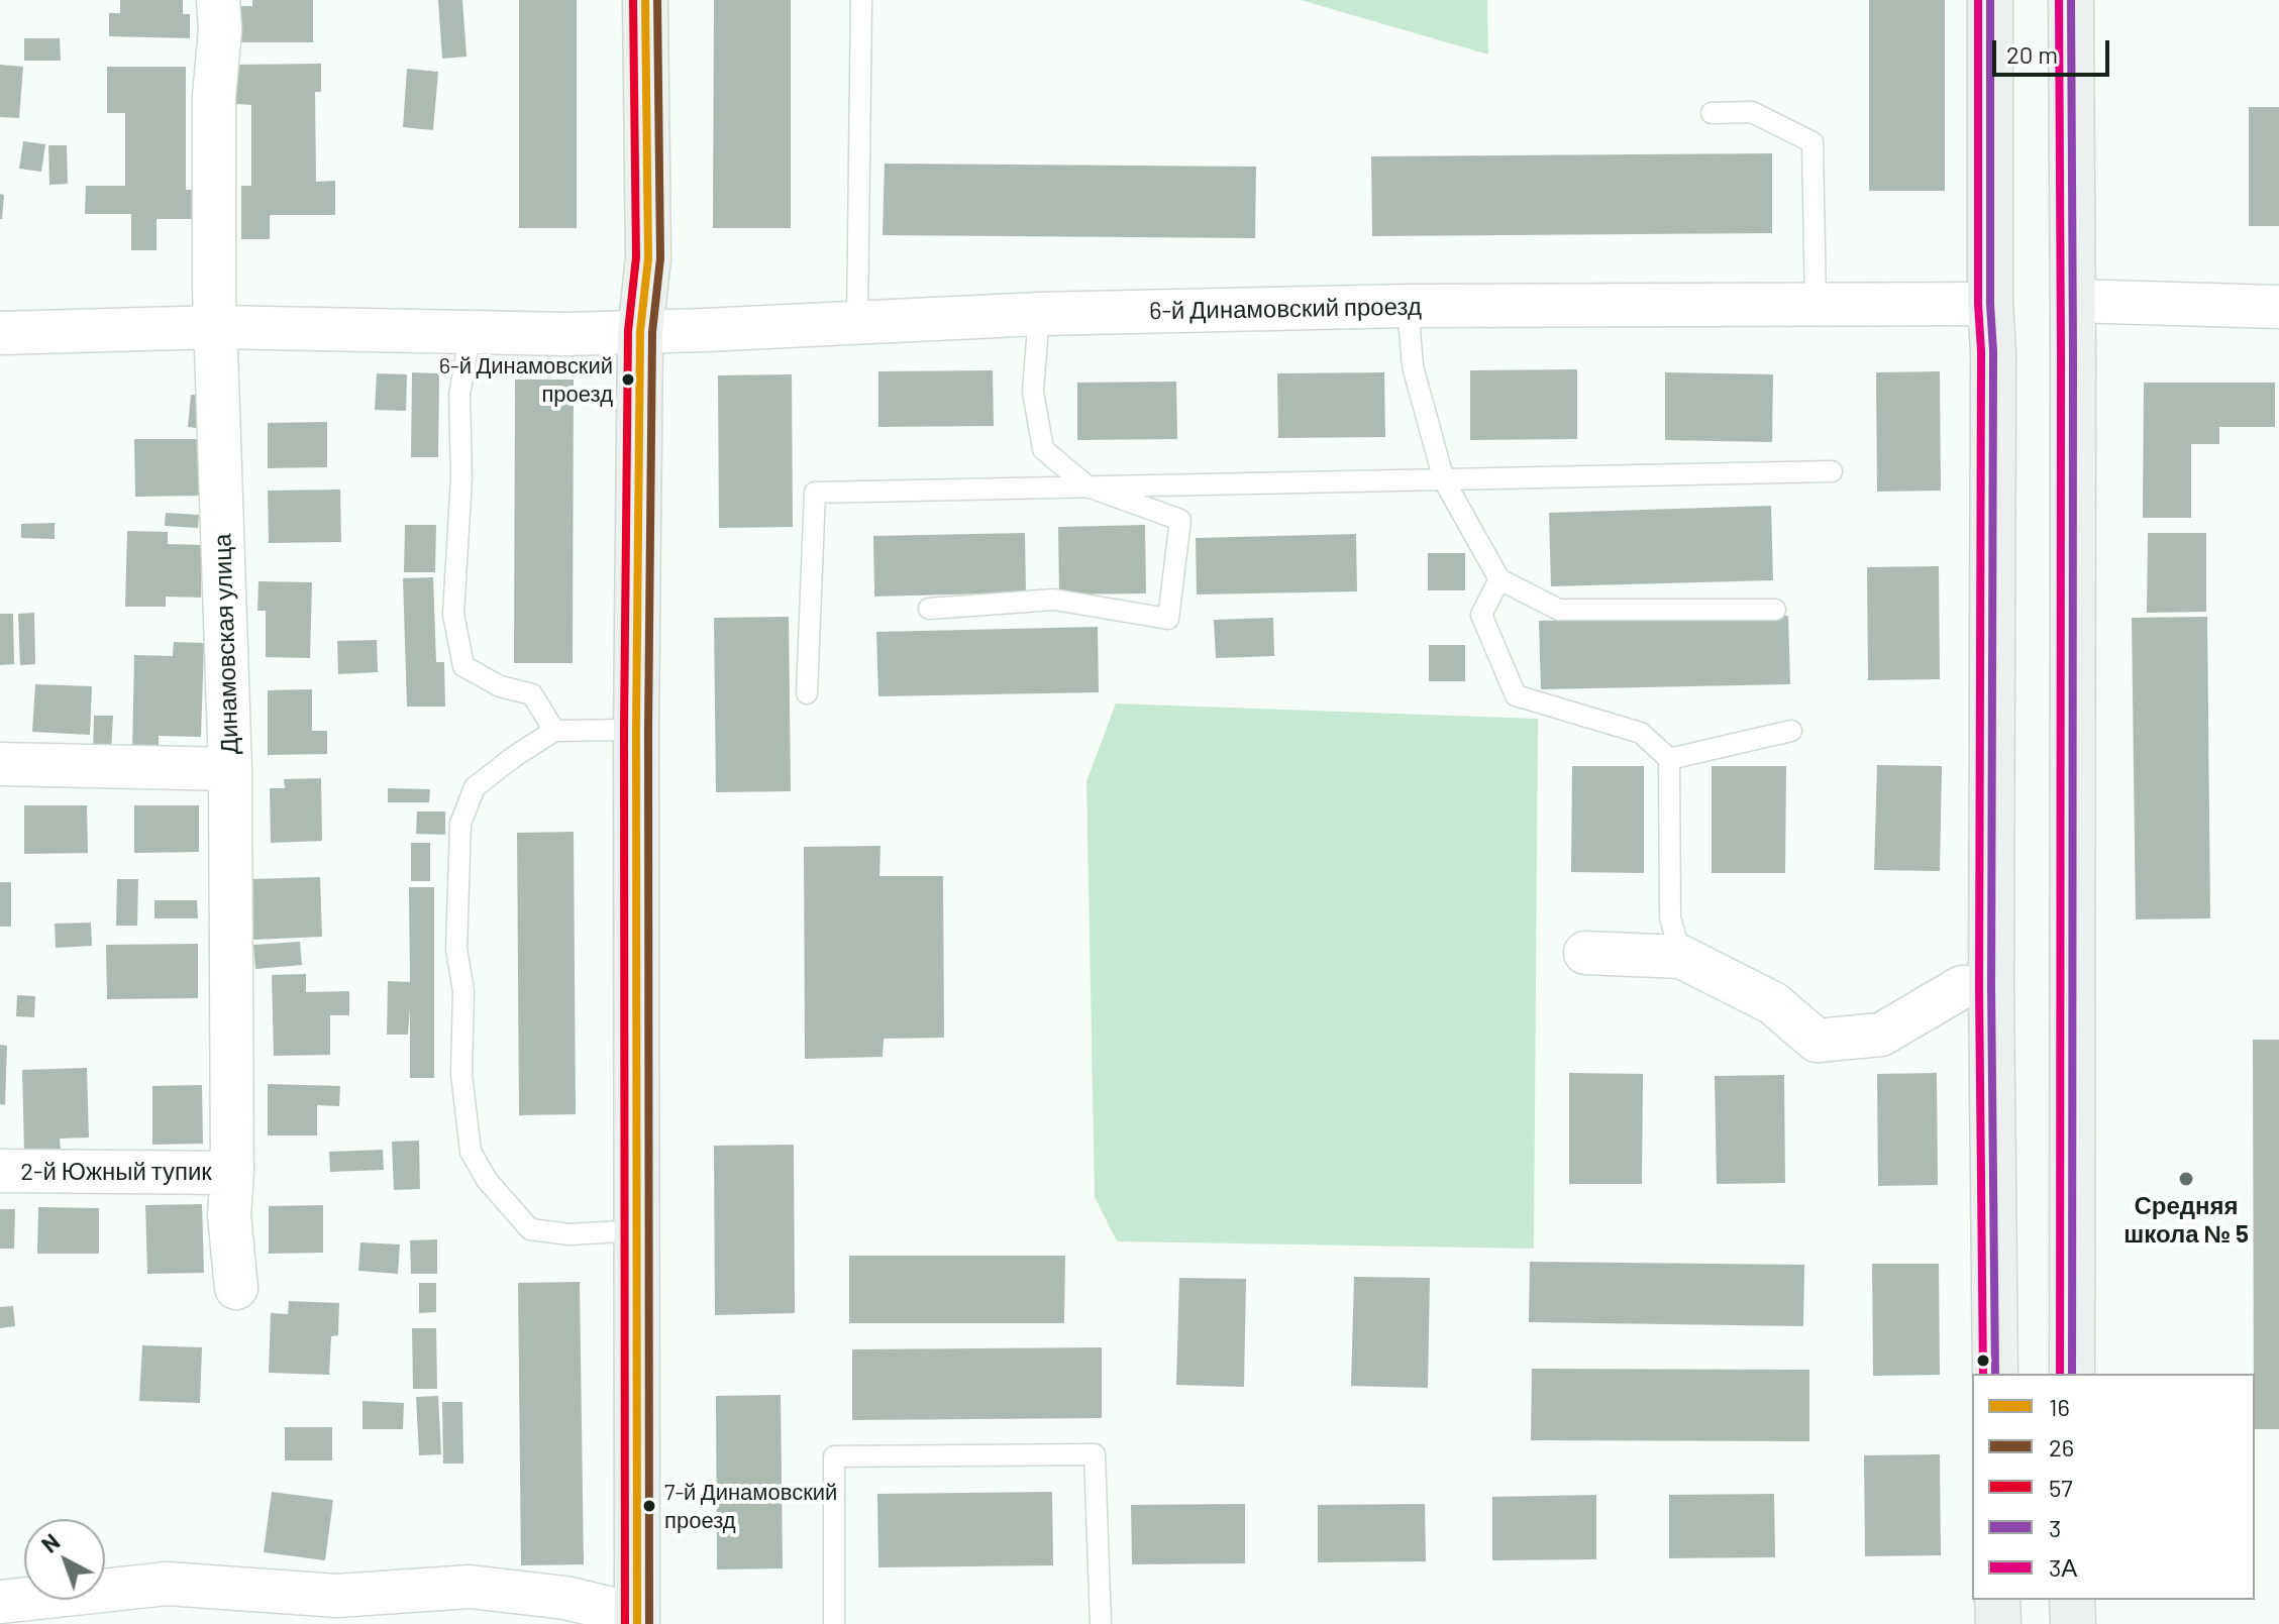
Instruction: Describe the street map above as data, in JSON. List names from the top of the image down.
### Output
{
  "streets": {
    "street": ["6-й Динамовский проезд", "Динамовская улица", "2-й Южный тупик"]
  },
  "crossings": [
    ["6-й Динамовский проезд", "Динамовская улица"],
    ["Динамовская улица", "2-й Южный тупик"]
  ],
  "places": ["6-й Динамовский проезд", "Средняя школа № 5", "7-й Динамовский проезд"],
  "lines": [
    "transit line 16",
    "transit line 26",
    "transit line 57",
    "transit line 3",
    "transit line 3А"
  ],
  "legend": [
    "16",
    "26",
    "57",
    "3",
    "3А"
  ],
  "scale_bar": "20 m",
  "north": "top left"
}
